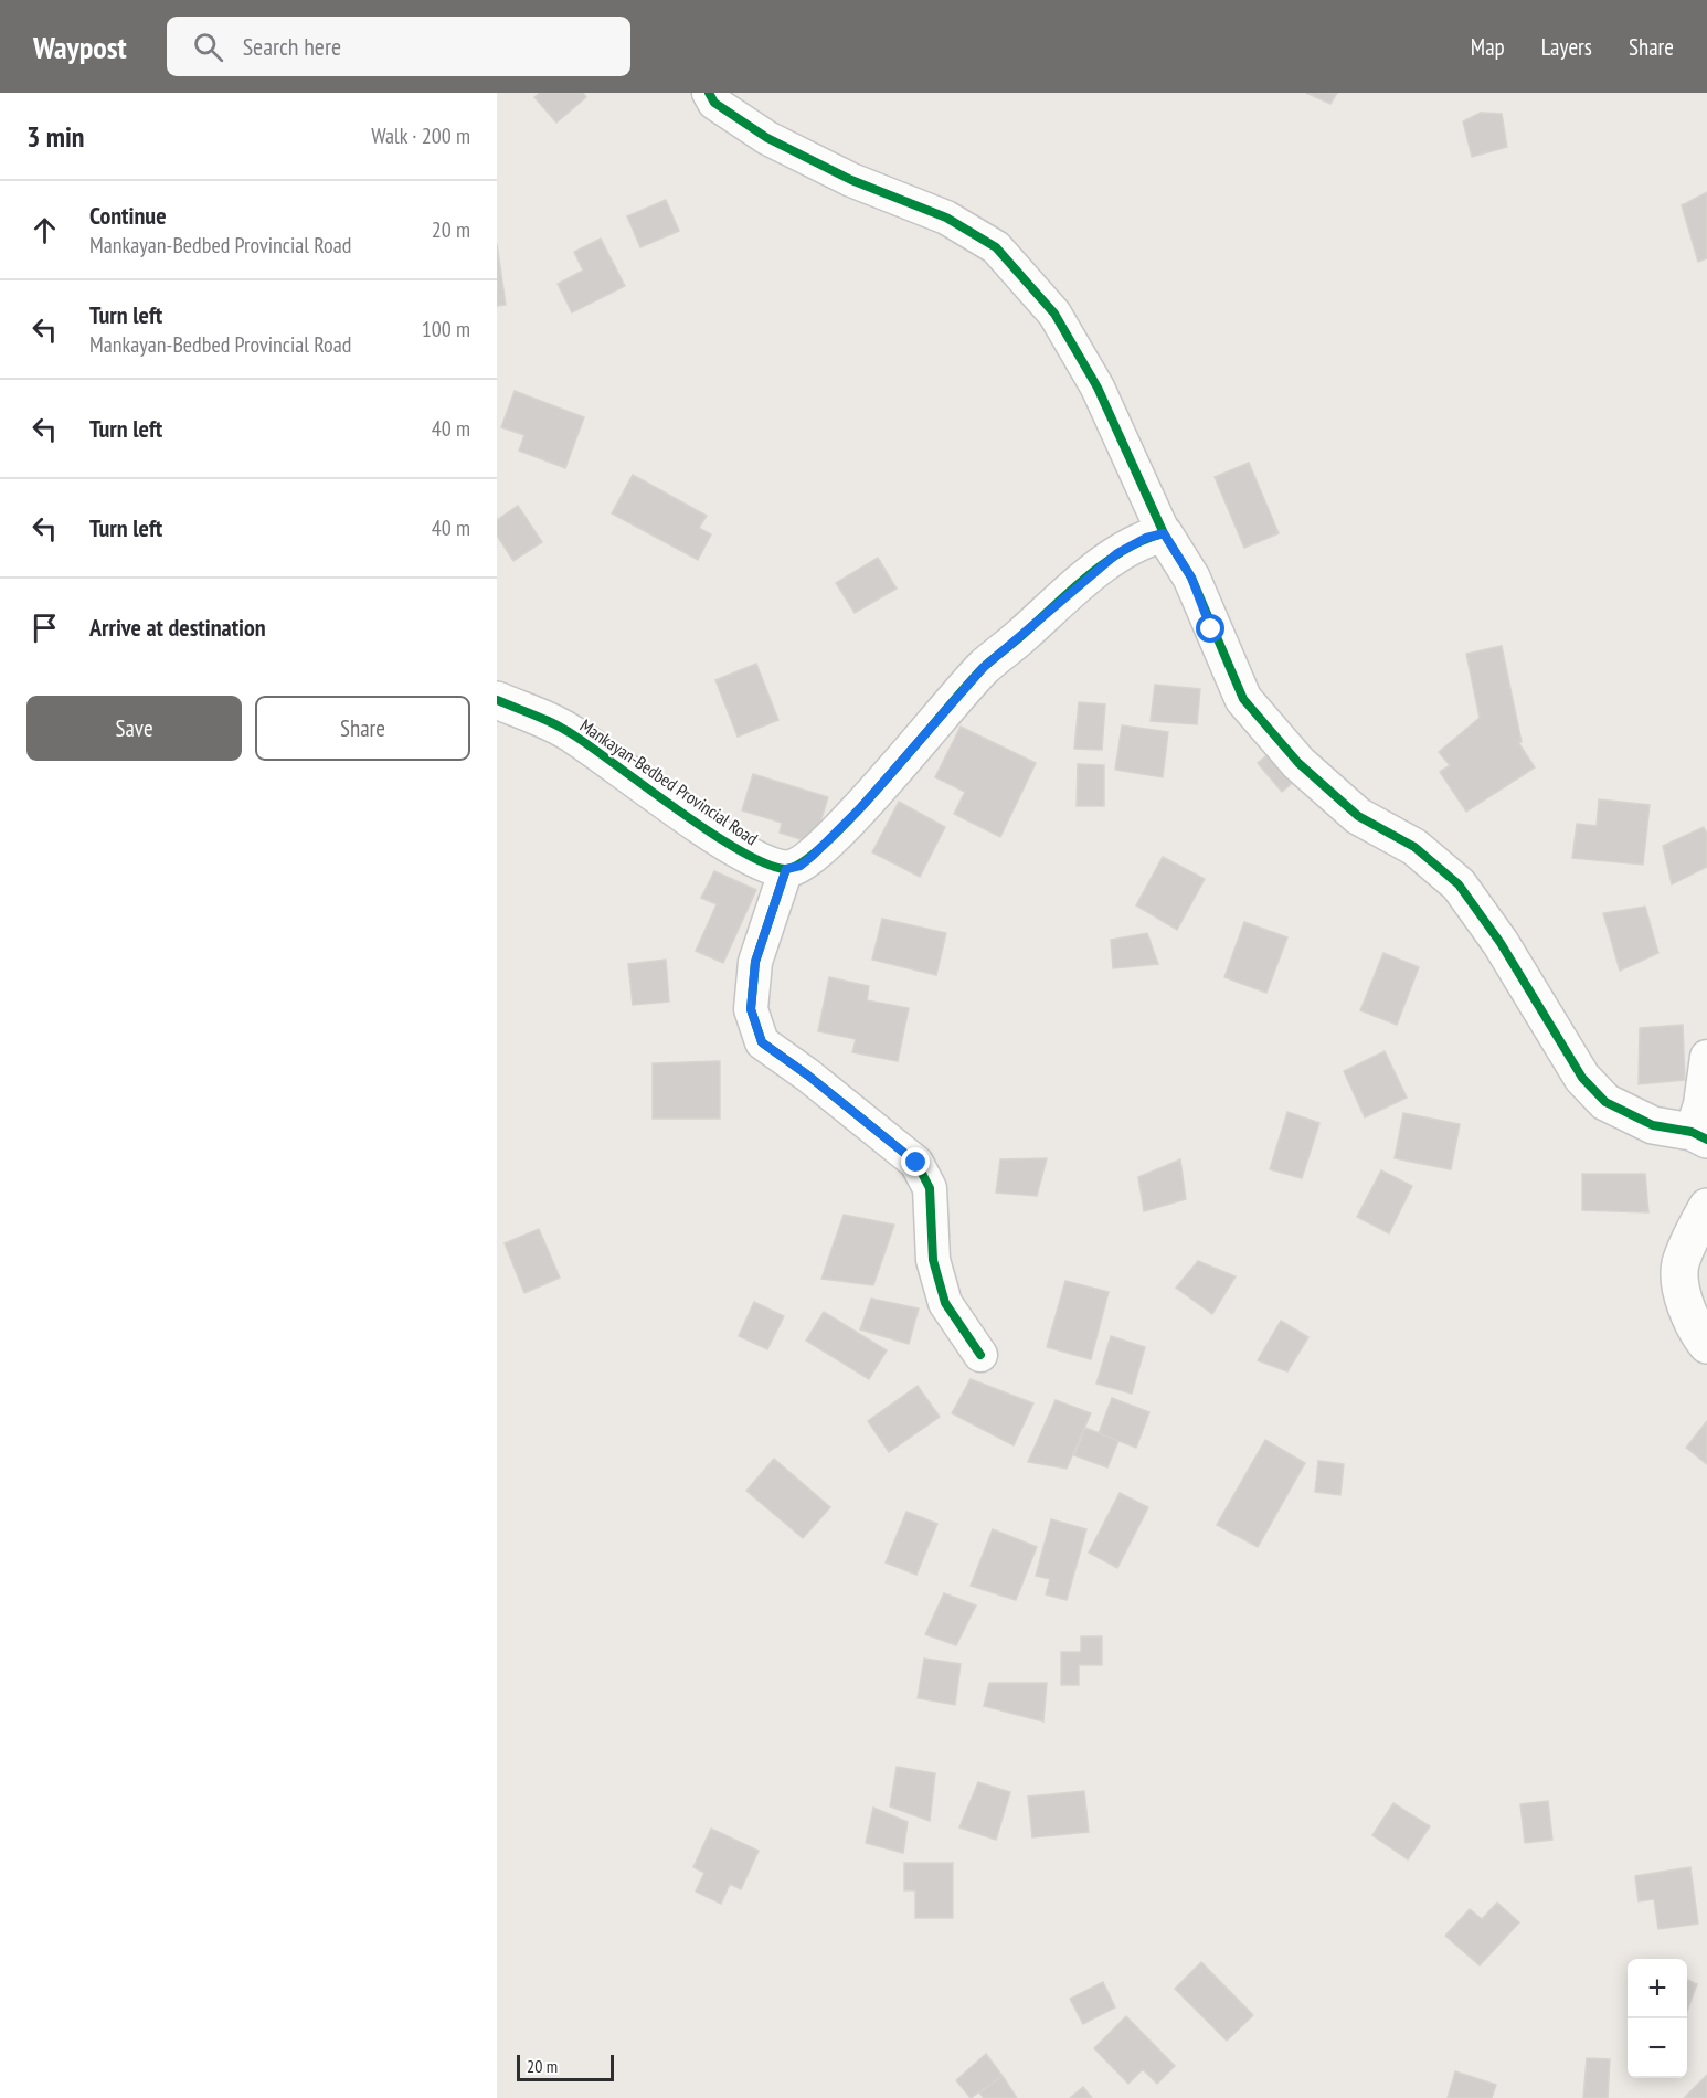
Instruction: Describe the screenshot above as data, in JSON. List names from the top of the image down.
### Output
{
  "streets": {
    "street": ["Mankayan-Bedbed Provincial Road"]
  },
  "scale_bar": "20 m",
  "page": {
    "header": "Waypost",
    "search": "Search here",
    "nav": ["Map", "Layers", "Share"],
    "heading": ["3 min", "Walk · 200 m"],
    "list": [
      ["Continue", "Mankayan-Bedbed Provincial Road", "20 m"],
      ["Turn left", "Mankayan-Bedbed Provincial Road", "100 m"],
      ["Turn left", "40 m"],
      ["Turn left", "40 m"],
      "Arrive at destination"
    ],
    "buttons": ["Save", "Share"],
    "map_buttons": ["+", "−"],
    "scale": "20 m"
  }
}
